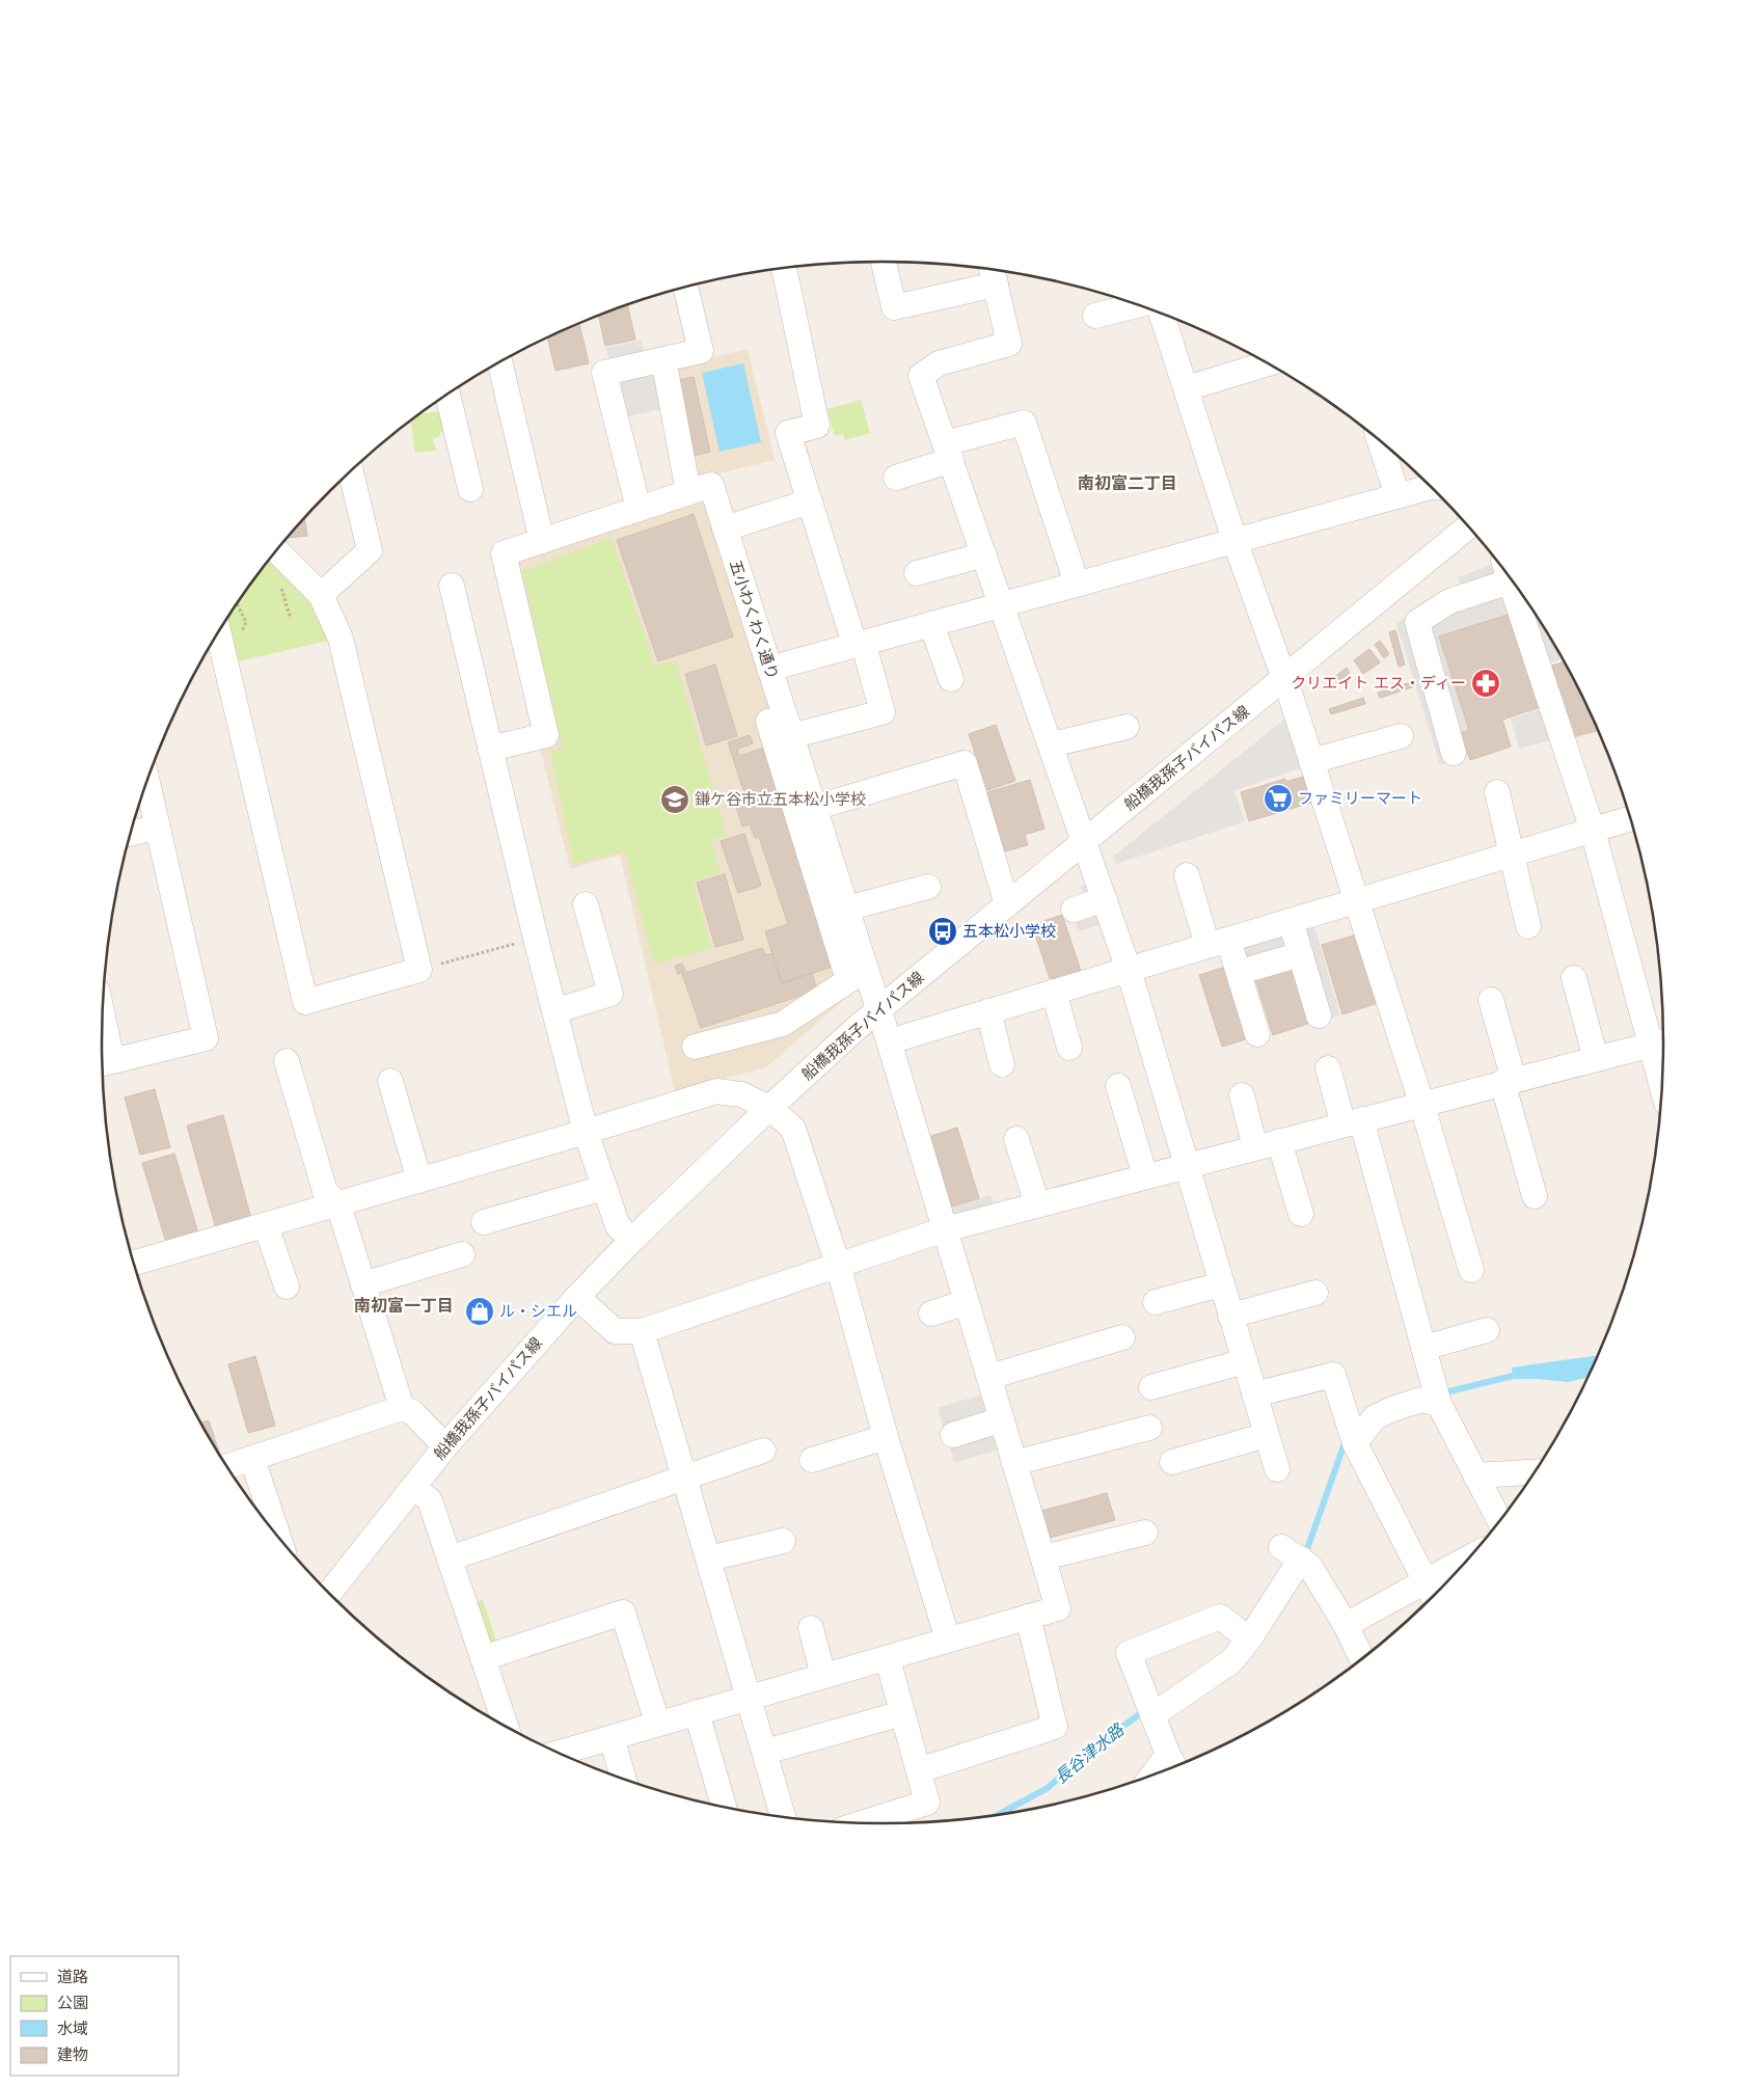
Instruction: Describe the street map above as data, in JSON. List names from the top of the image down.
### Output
{
  "streets": {
    "street": ["五小わくわく通り", "船橋我孫子バイパス線"]
  },
  "crossings": [
    ["五小わくわく通り", "船橋我孫子バイパス線"]
  ],
  "districts": ["南初富二丁目", "南初富一丁目"],
  "water": ["長谷津水路"],
  "places": {
    "pharmacy": ["クリエイト エス・ディー"],
    "supermarket": ["ファミリーマート"],
    "school or university": ["鎌ケ谷市立五本松小学校"],
    "bus stop": ["五本松小学校"],
    "shop": ["ル・シエル"]
  },
  "legend": [
    "道路",
    "公園",
    "水域",
    "建物"
  ]
}
